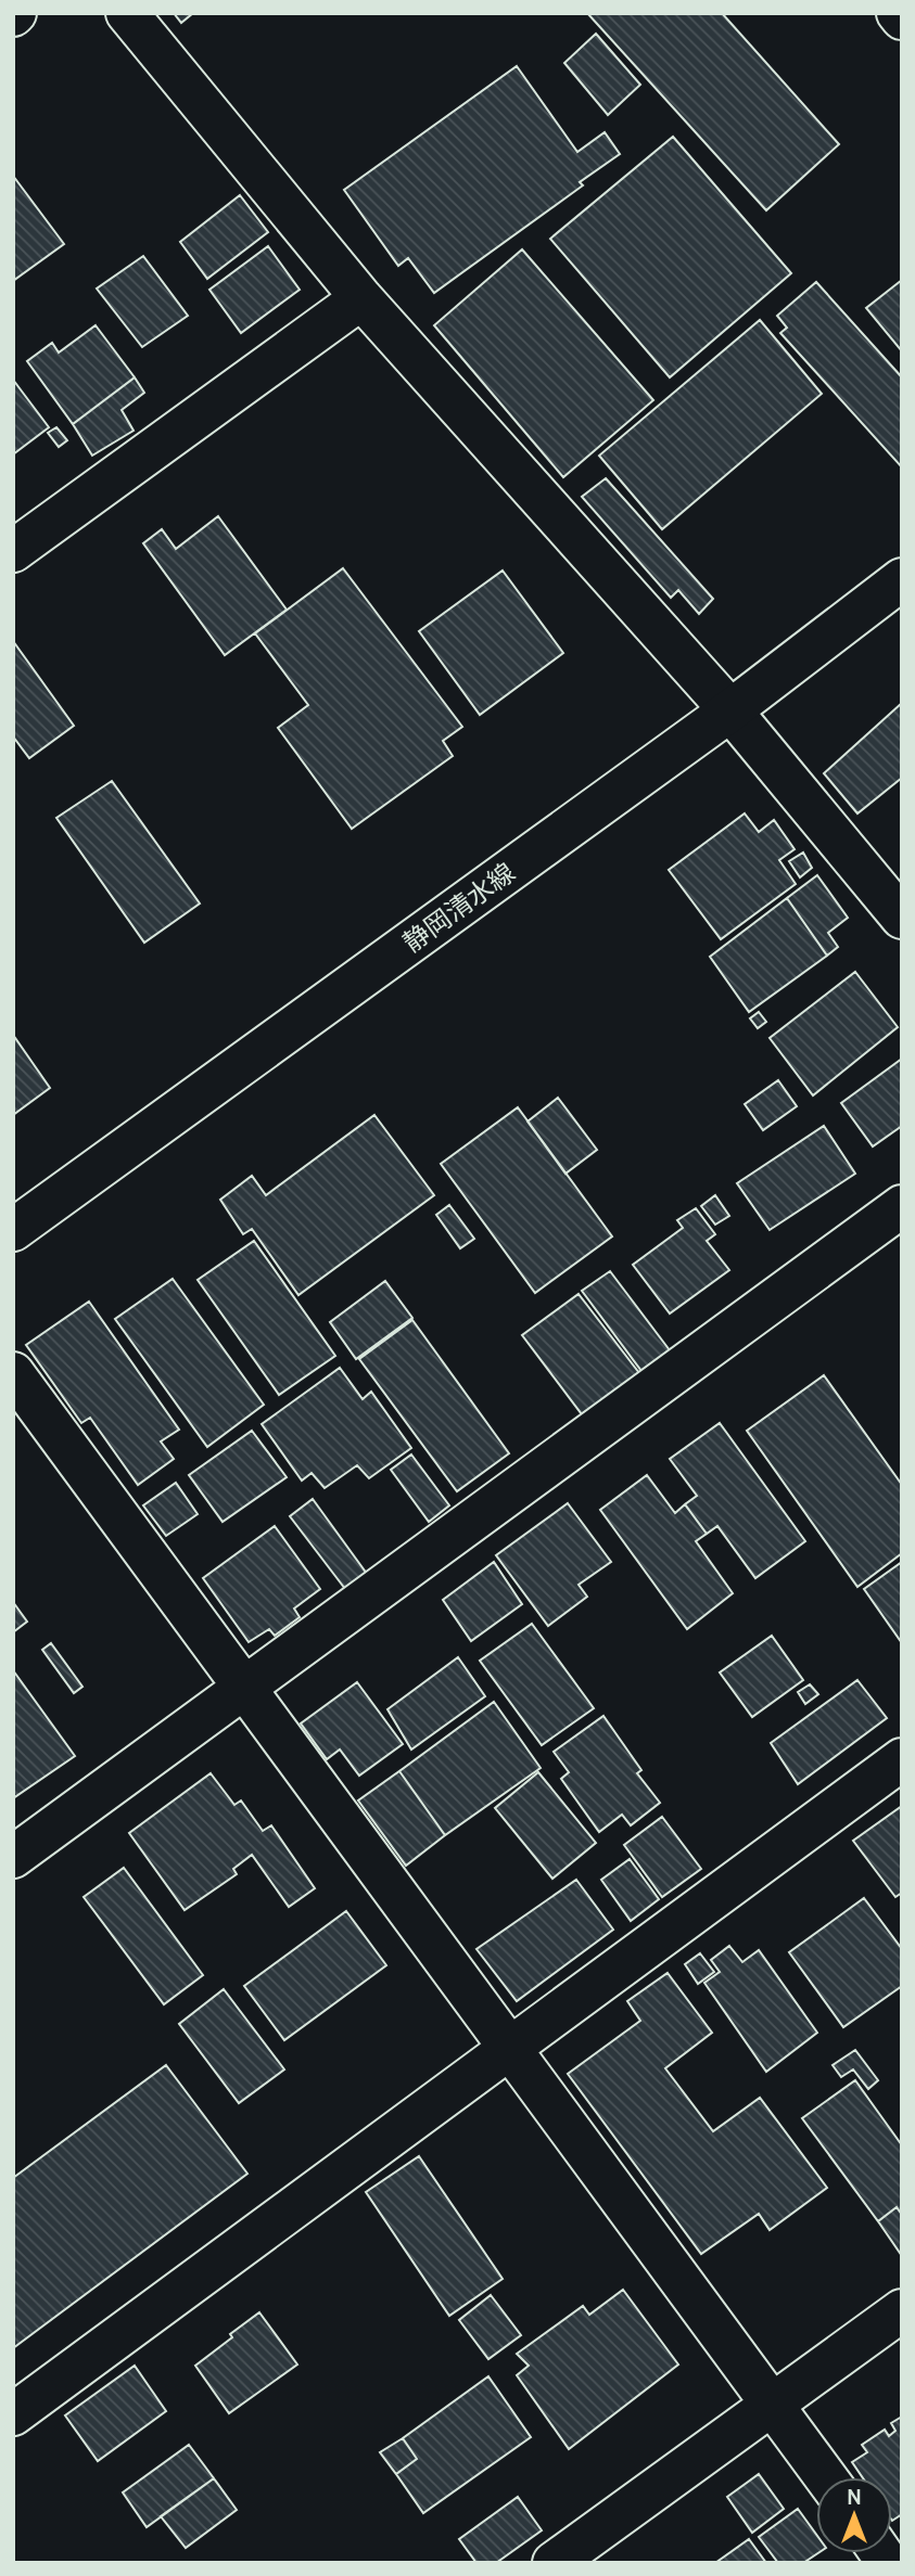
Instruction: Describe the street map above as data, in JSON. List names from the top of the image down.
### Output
{
  "streets": {
    "street": ["静岡清水線"]
  },
  "north": "top"
}
